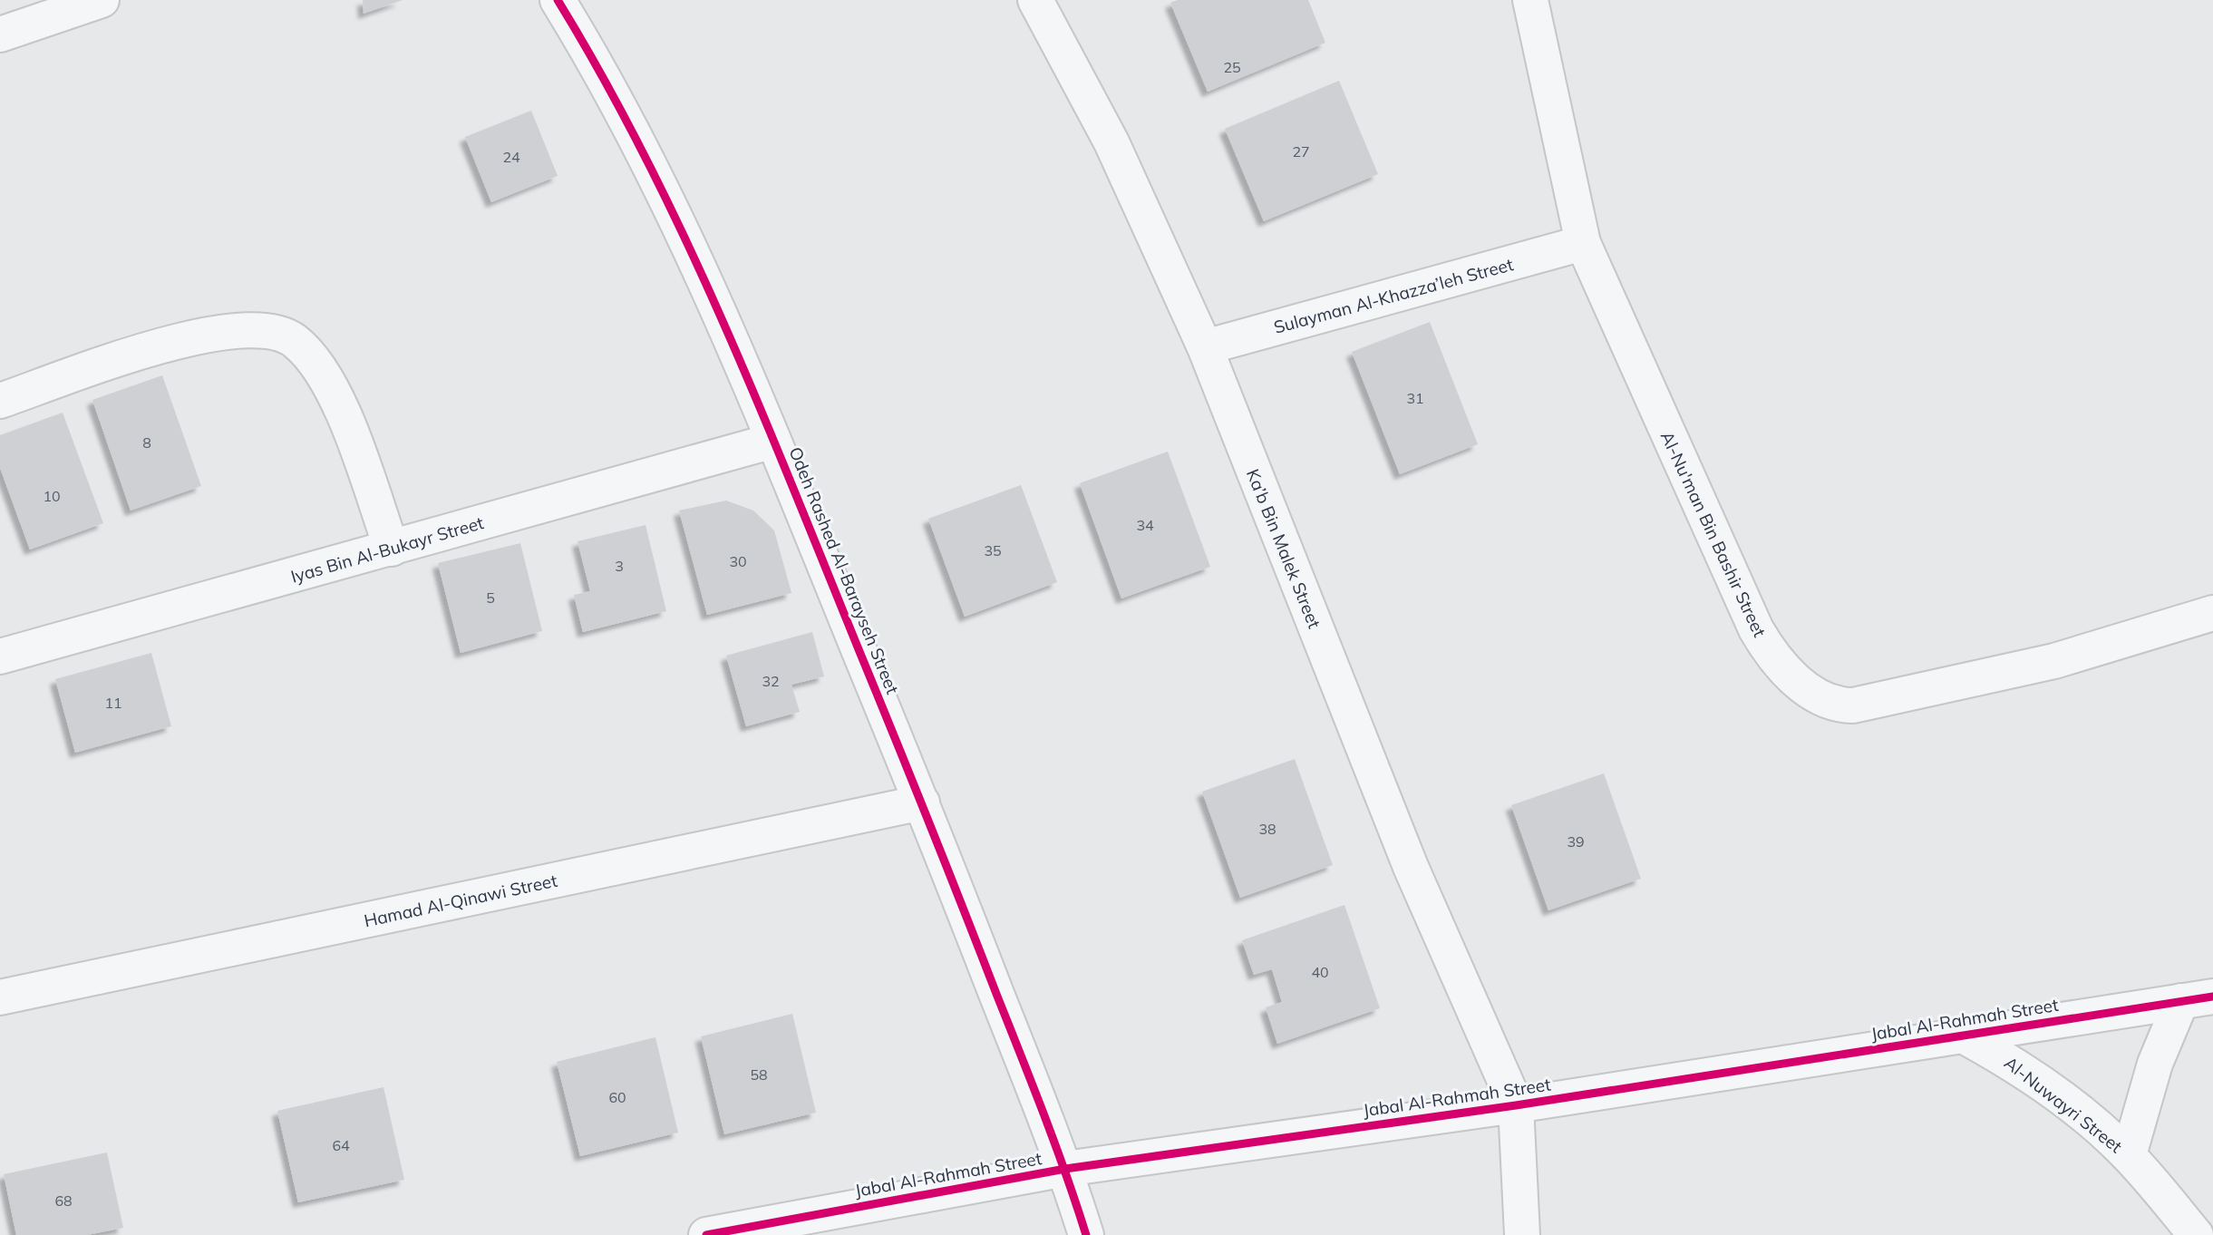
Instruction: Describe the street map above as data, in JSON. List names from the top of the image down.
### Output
{
  "streets": {
    "street": [
      "Sulayman Al-Khazza’leh Street",
      "Al-Nu'man Bin Bashir Street",
      "Ka’b Bin Malek Street",
      "Iyas Bin Al-Bukayr Street",
      "Odeh Rashed Al-Barayseh Street",
      "Hamad Al-Qinawi Street",
      "Jabal Al-Rahmah Street",
      "Al-Nuwayri Street"
    ]
  },
  "crossings": [
    ["Sulayman Al-Khazza’leh Street", "Al-Nu'man Bin Bashir Street"],
    ["Sulayman Al-Khazza’leh Street", "Ka’b Bin Malek Street"],
    ["Ka’b Bin Malek Street", "Jabal Al-Rahmah Street"],
    ["Iyas Bin Al-Bukayr Street", "Odeh Rashed Al-Barayseh Street"],
    ["Odeh Rashed Al-Barayseh Street", "Hamad Al-Qinawi Street"],
    ["Odeh Rashed Al-Barayseh Street", "Jabal Al-Rahmah Street"],
    ["Jabal Al-Rahmah Street", "Al-Nuwayri Street"]
  ],
  "house_numbers": [
    "25",
    "27",
    "24",
    "31",
    "8",
    "10",
    "34",
    "35",
    "30",
    "3",
    "5",
    "32",
    "11",
    "38",
    "39",
    "40",
    "58",
    "60",
    "64",
    "68"
  ]
}
